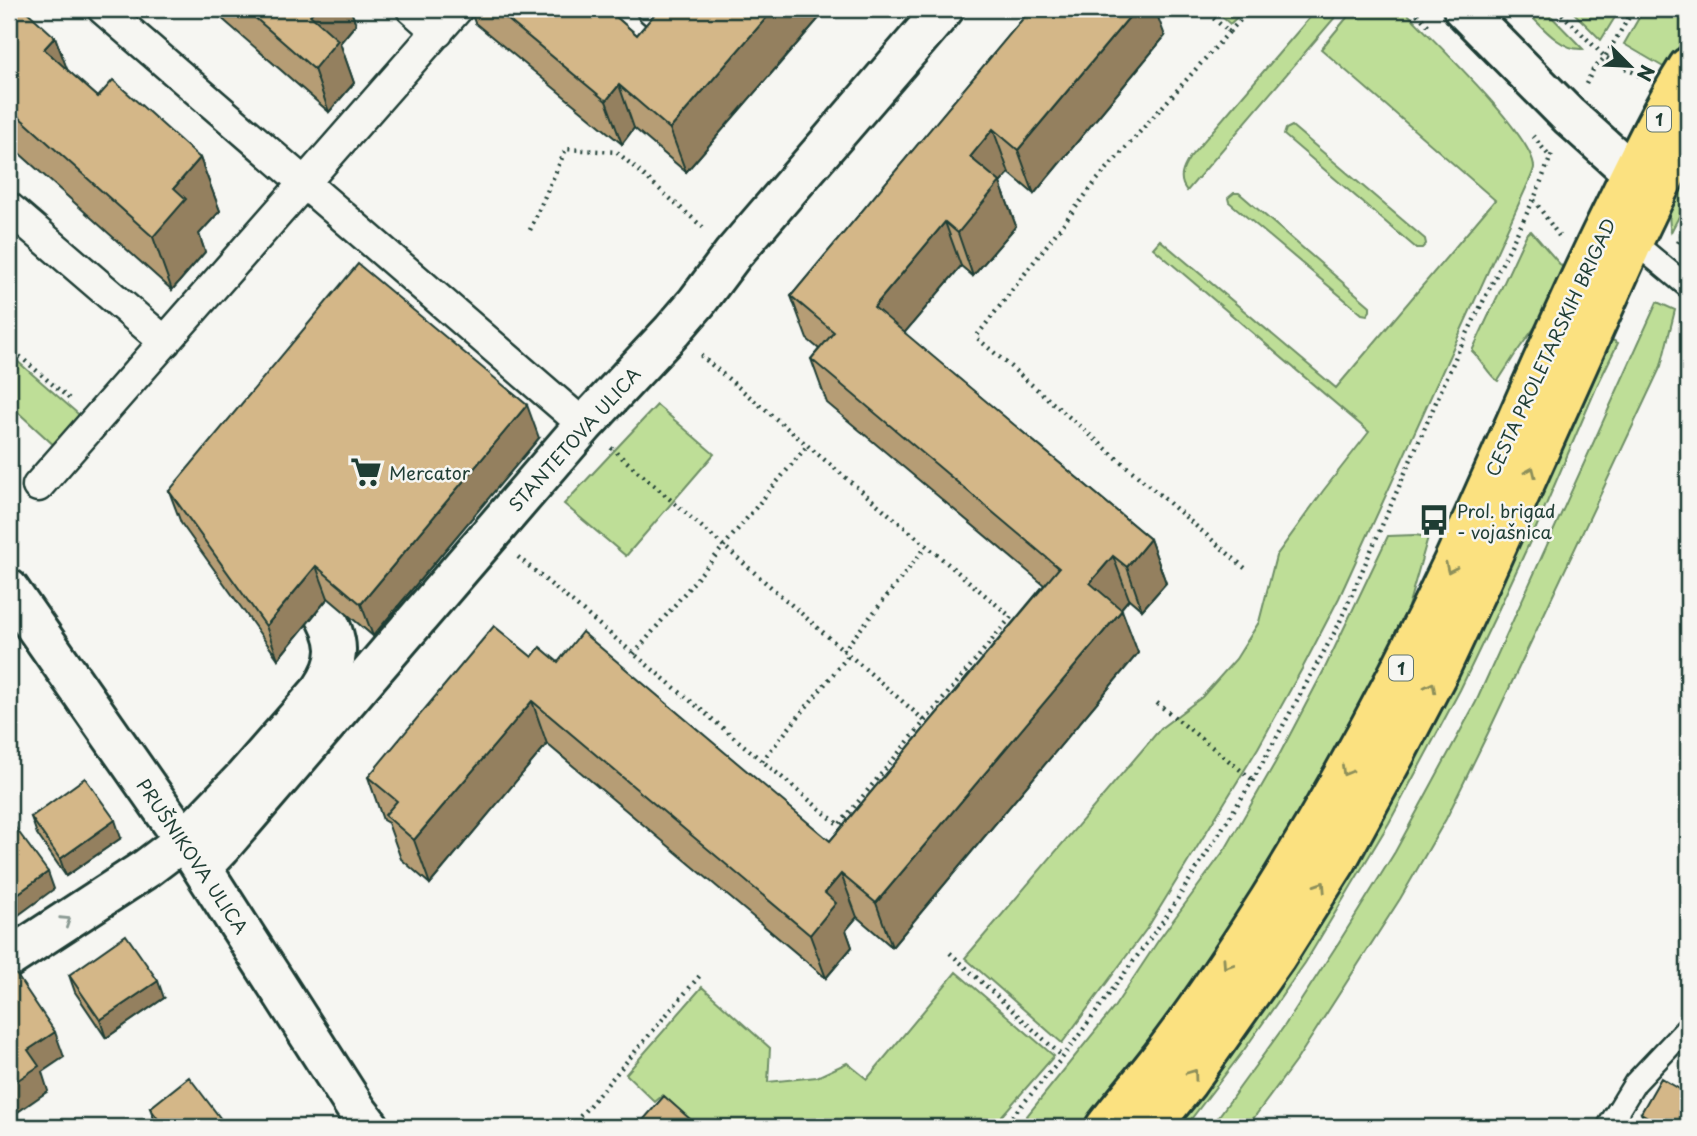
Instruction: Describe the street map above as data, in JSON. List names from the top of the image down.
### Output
{
  "streets": {
    "main road": ["1", "CESTA PROLETARSKIH BRIGAD"],
    "street": ["STANTETOVA ULICA", "PRUŠNIKOVA ULICA"]
  },
  "crossings": [
    ["STANTETOVA ULICA", "PRUŠNIKOVA ULICA"]
  ],
  "places": {
    "supermarket": ["Mercator"],
    "bus stop": ["Prol. brigad - vojašnica"]
  },
  "north": "bottom right"
}
